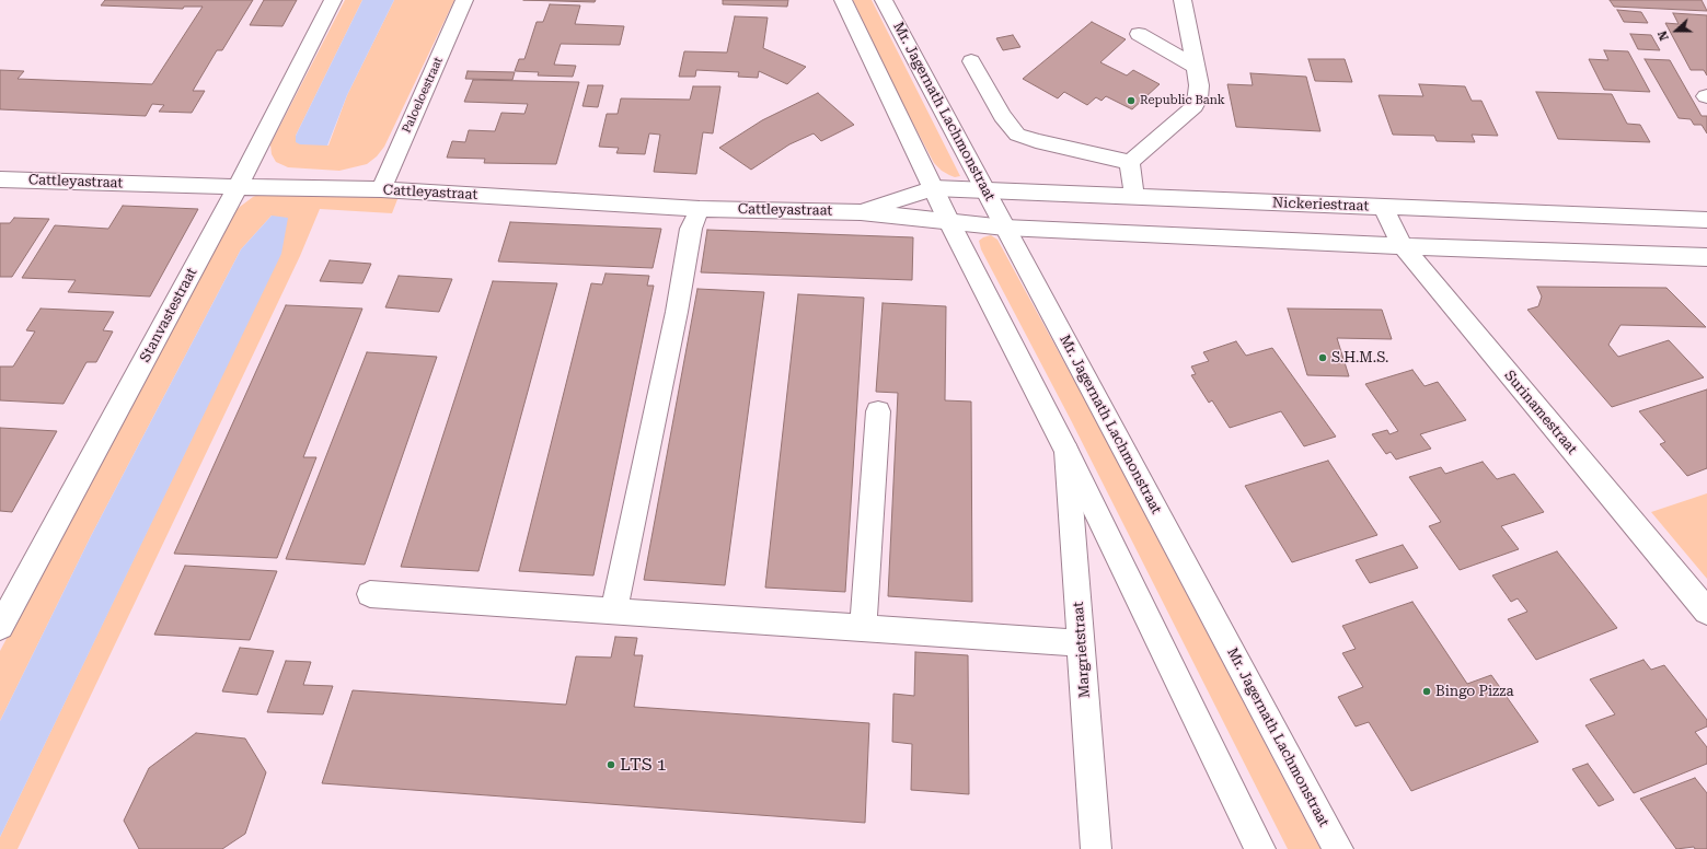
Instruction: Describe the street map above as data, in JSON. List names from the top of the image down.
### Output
{
  "streets": {
    "street": [
      "Paloeloestraat",
      "Mr. Jagernath Lachmonstraat",
      "Cattleyastraat",
      "Nickeriestraat",
      "Stanvastestraat",
      "Surinamestraat",
      "Margrietstraat"
    ]
  },
  "crossings": [
    ["Paloeloestraat", "Cattleyastraat"],
    ["Mr. Jagernath Lachmonstraat", "Cattleyastraat"],
    ["Mr. Jagernath Lachmonstraat", "Nickeriestraat"],
    ["Cattleyastraat", "Nickeriestraat"],
    ["Cattleyastraat", "Stanvastestraat"],
    ["Nickeriestraat", "Surinamestraat"]
  ],
  "places": [
    "Republic Bank",
    "S.H.M.S.",
    "Bingo Pizza",
    "LTS 1"
  ],
  "north": "left"
}
